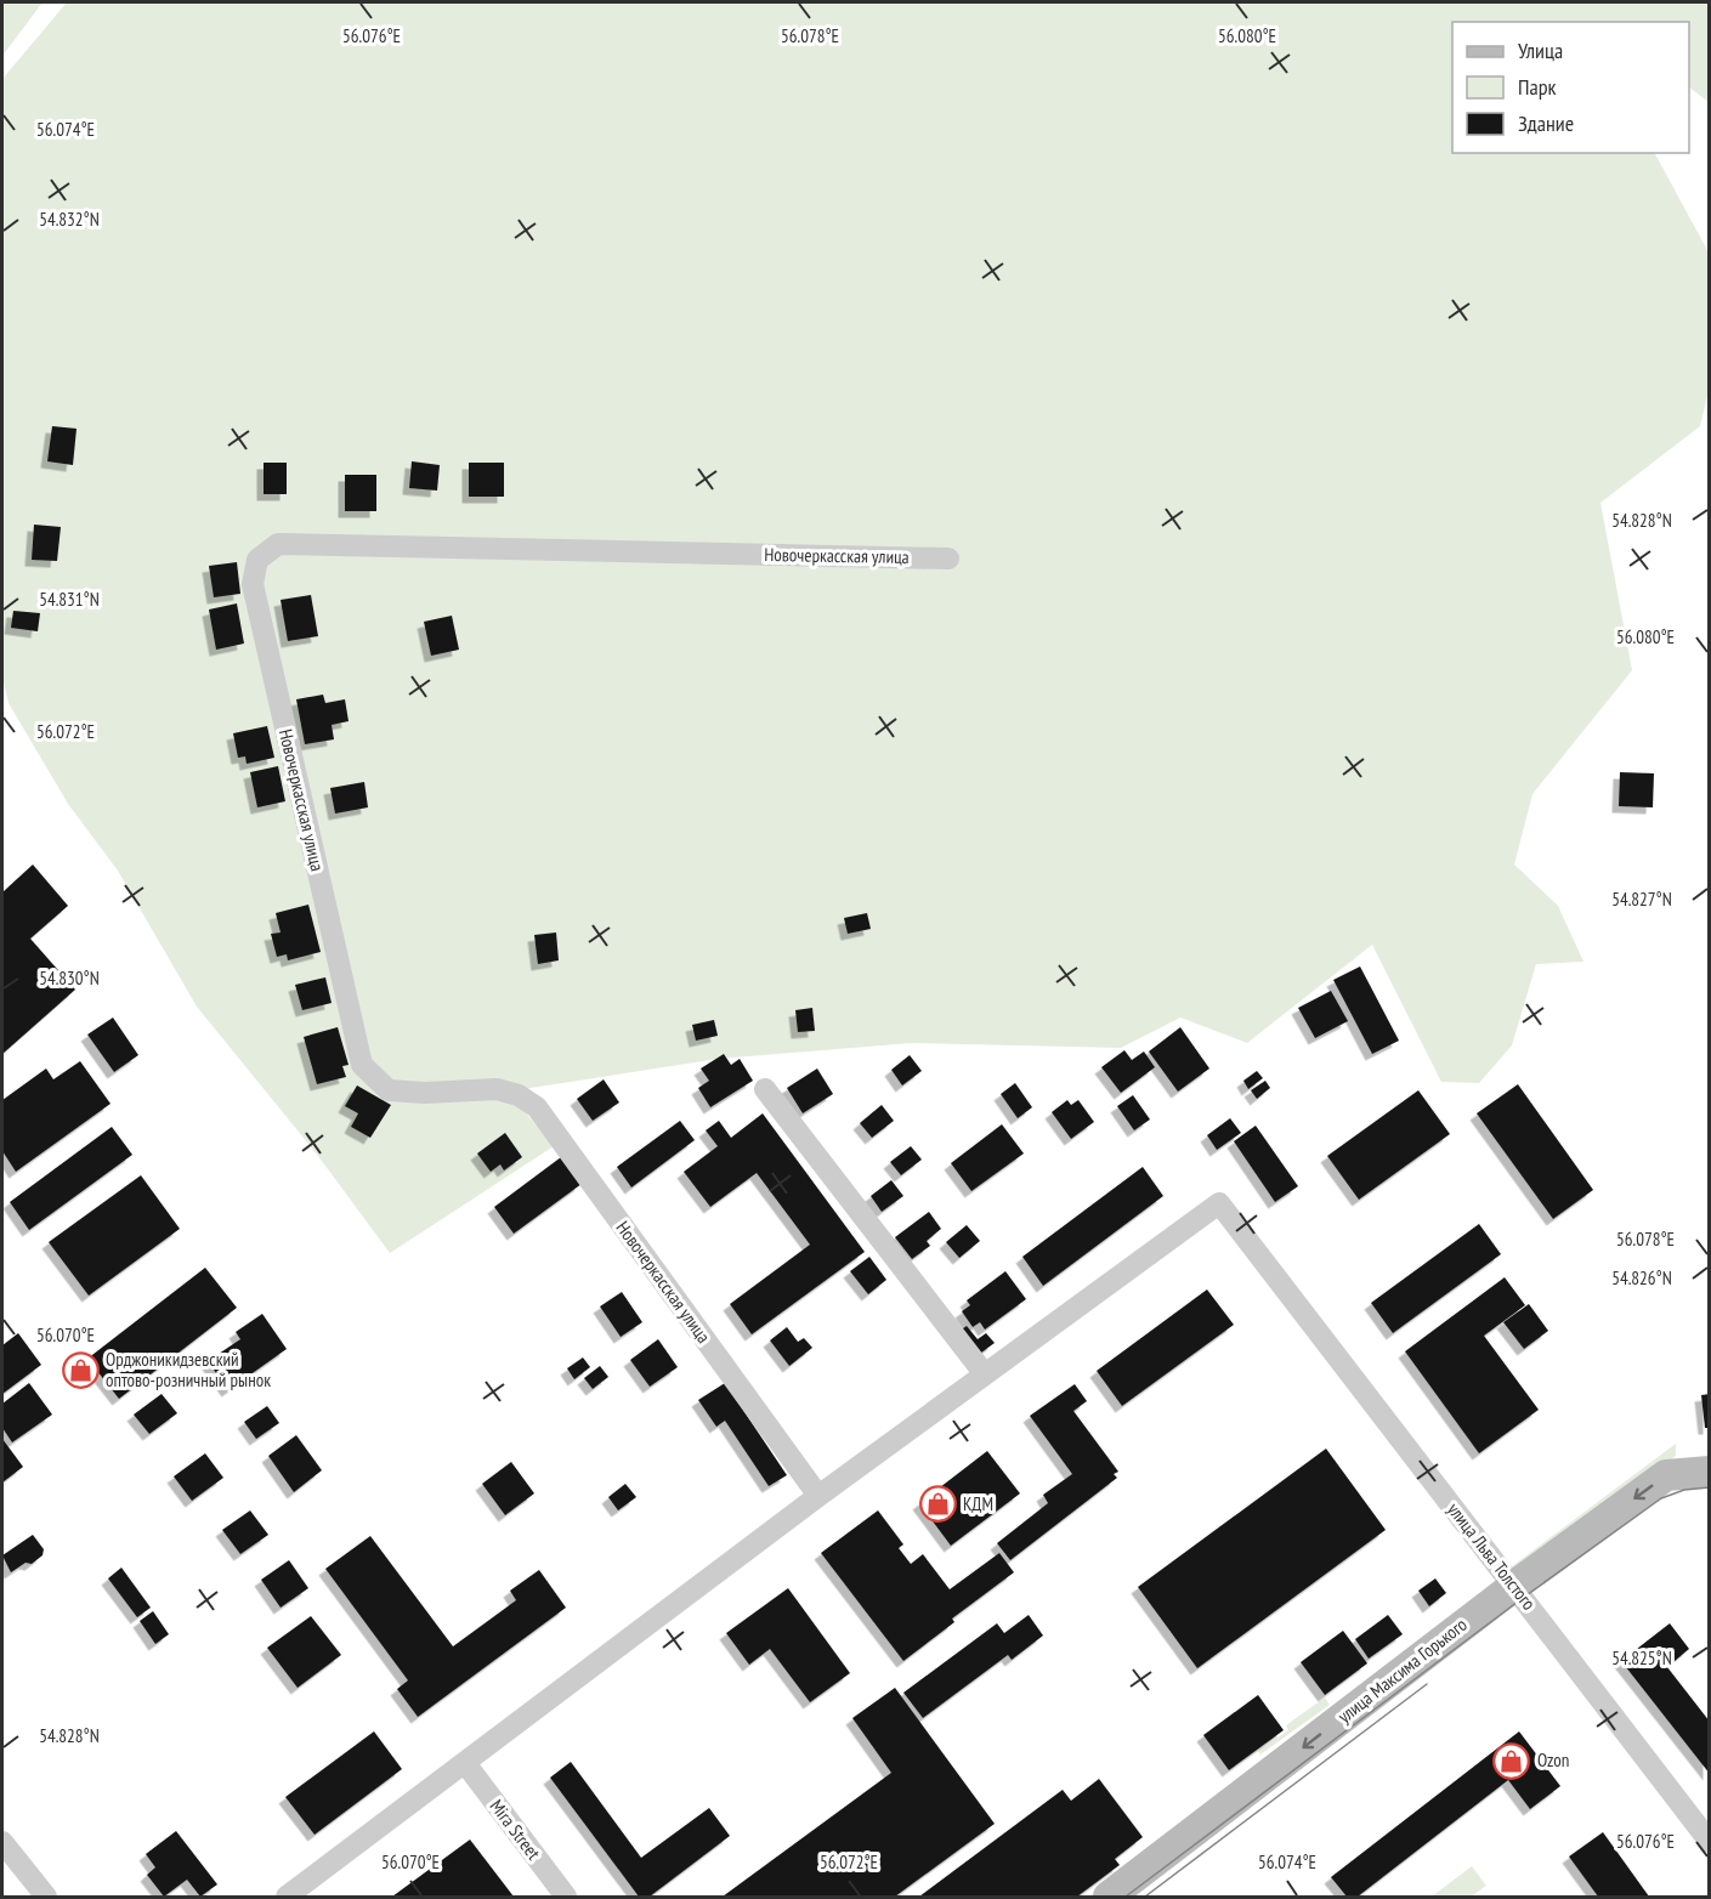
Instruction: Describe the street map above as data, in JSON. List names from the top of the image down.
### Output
{
  "streets": {
    "street": [
      "Новочеркасская улица",
      "улица Льва Толстого",
      "улица Максима Горького",
      "Mira Street"
    ]
  },
  "crossings": [
    ["улица Льва Толстого", "улица Максима Горького"]
  ],
  "one_way": ["улица Максима Горького"],
  "places": {
    "shop": ["Орджоникидзевский оптово-розничный рынок", "КДМ", "Ozon"]
  },
  "legend": ["Улица", "Парк", "Здание"],
  "coordinates": [
    "56.076°E",
    "56.078°E",
    "56.080°E",
    "56.074°E",
    "54.832°N",
    "54.828°N",
    "54.831°N",
    "56.072°E",
    "54.827°N",
    "54.830°N",
    "54.826°N",
    "56.070°E",
    "54.825°N"
  ]
}
